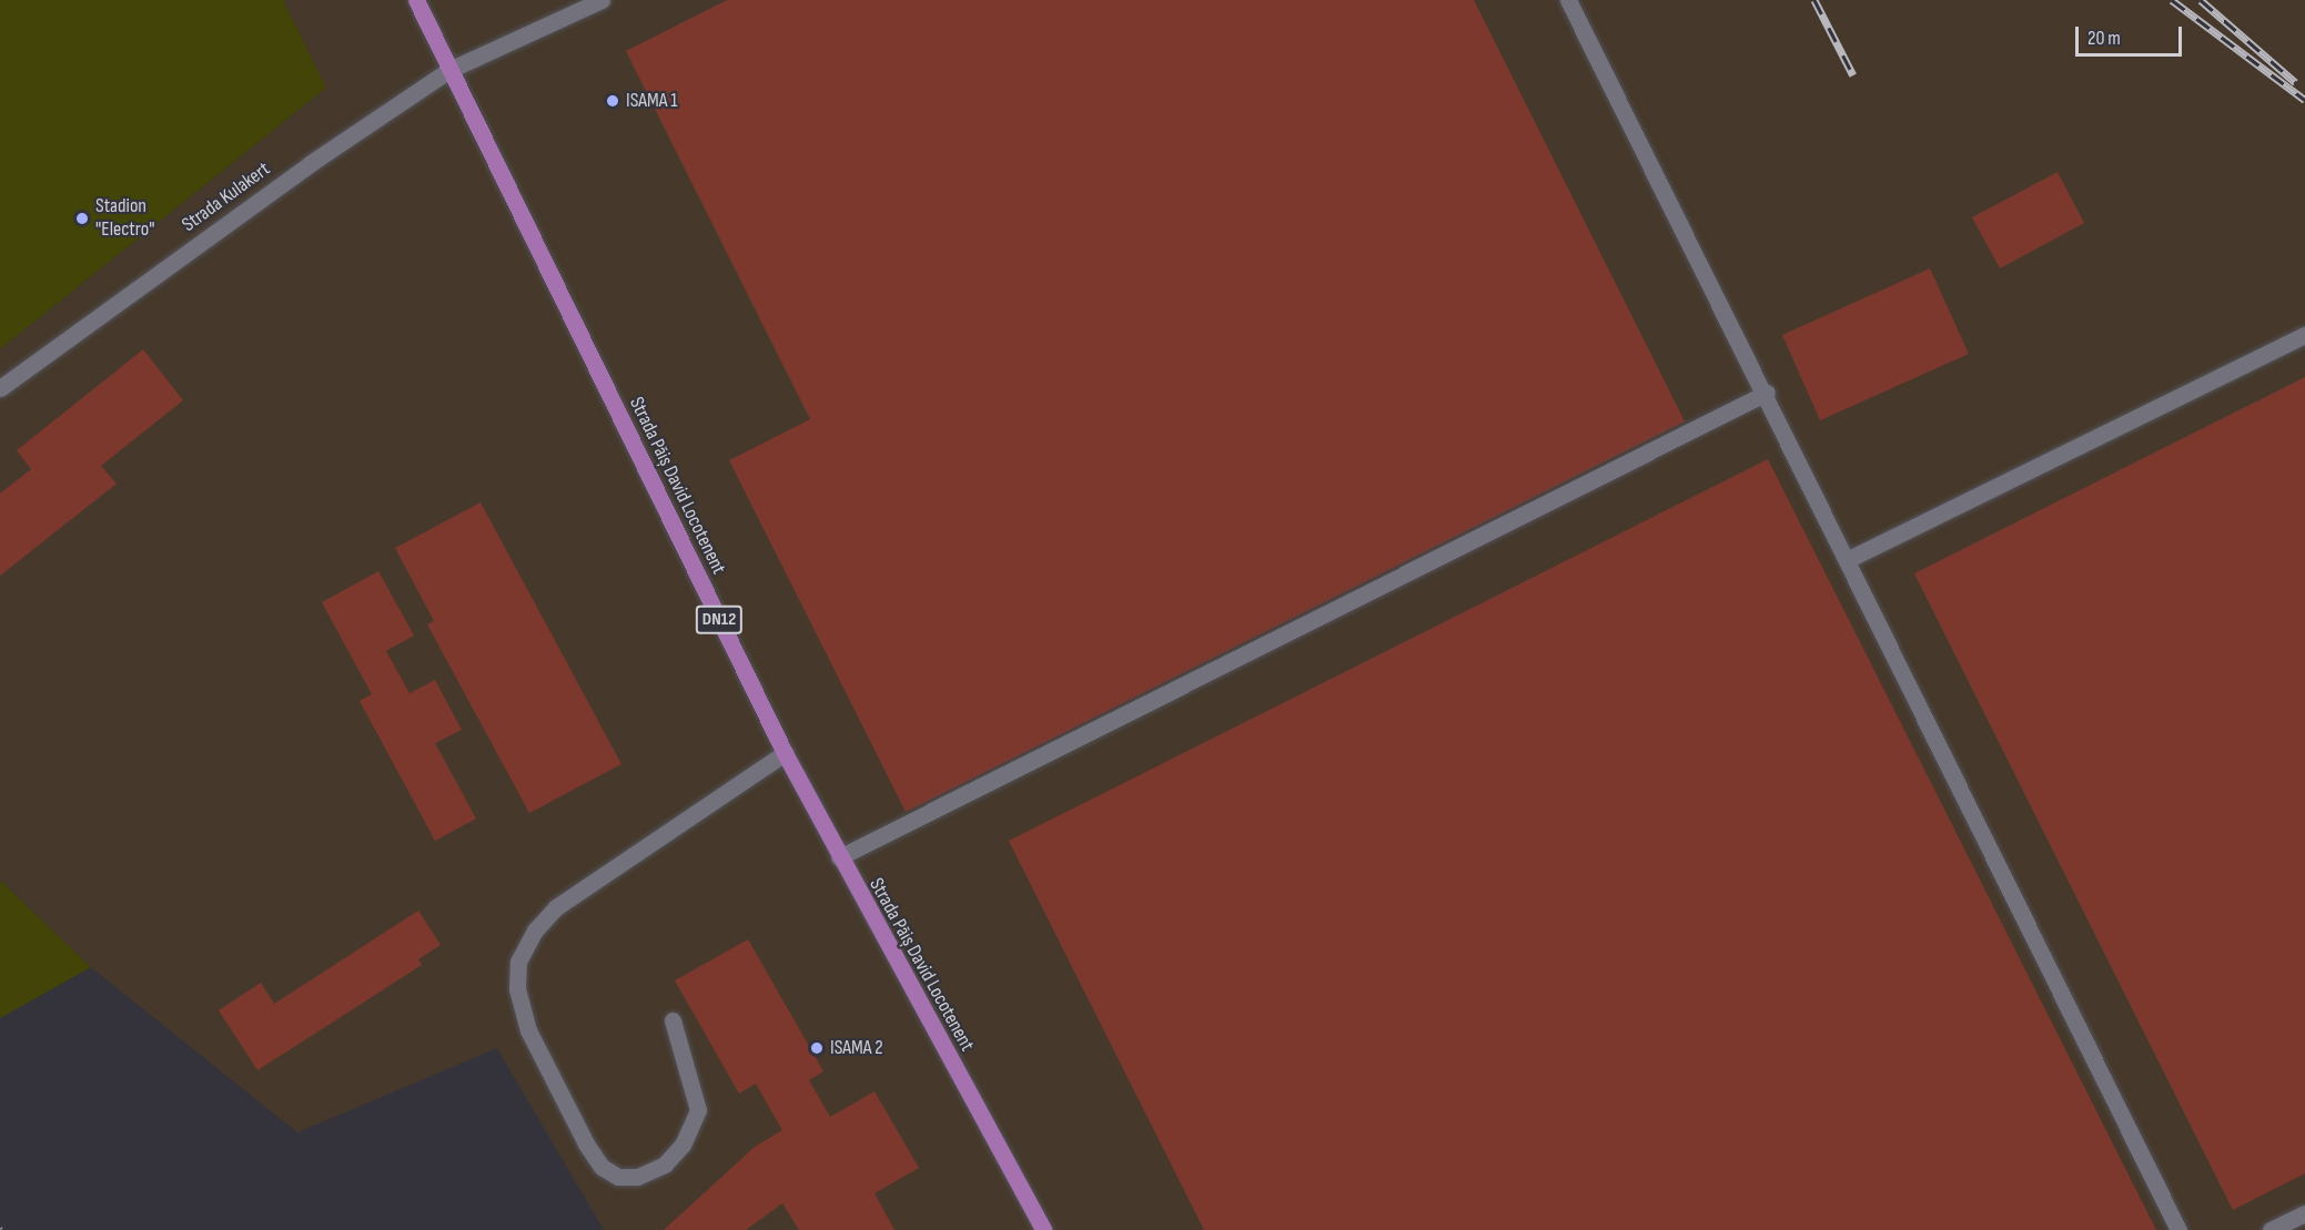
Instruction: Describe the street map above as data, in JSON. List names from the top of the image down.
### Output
{
  "streets": {
    "main road": ["Strada Păiș David Locotenent", "DN12"],
    "street": ["Strada Kulakert"]
  },
  "crossings": [
    ["Strada Kulakert", "Strada Păiș David Locotenent"]
  ],
  "places": ["ISAMA 1", "Stadion \"Electro\"", "ISAMA 2"],
  "scale_bar": "20 m"
}
